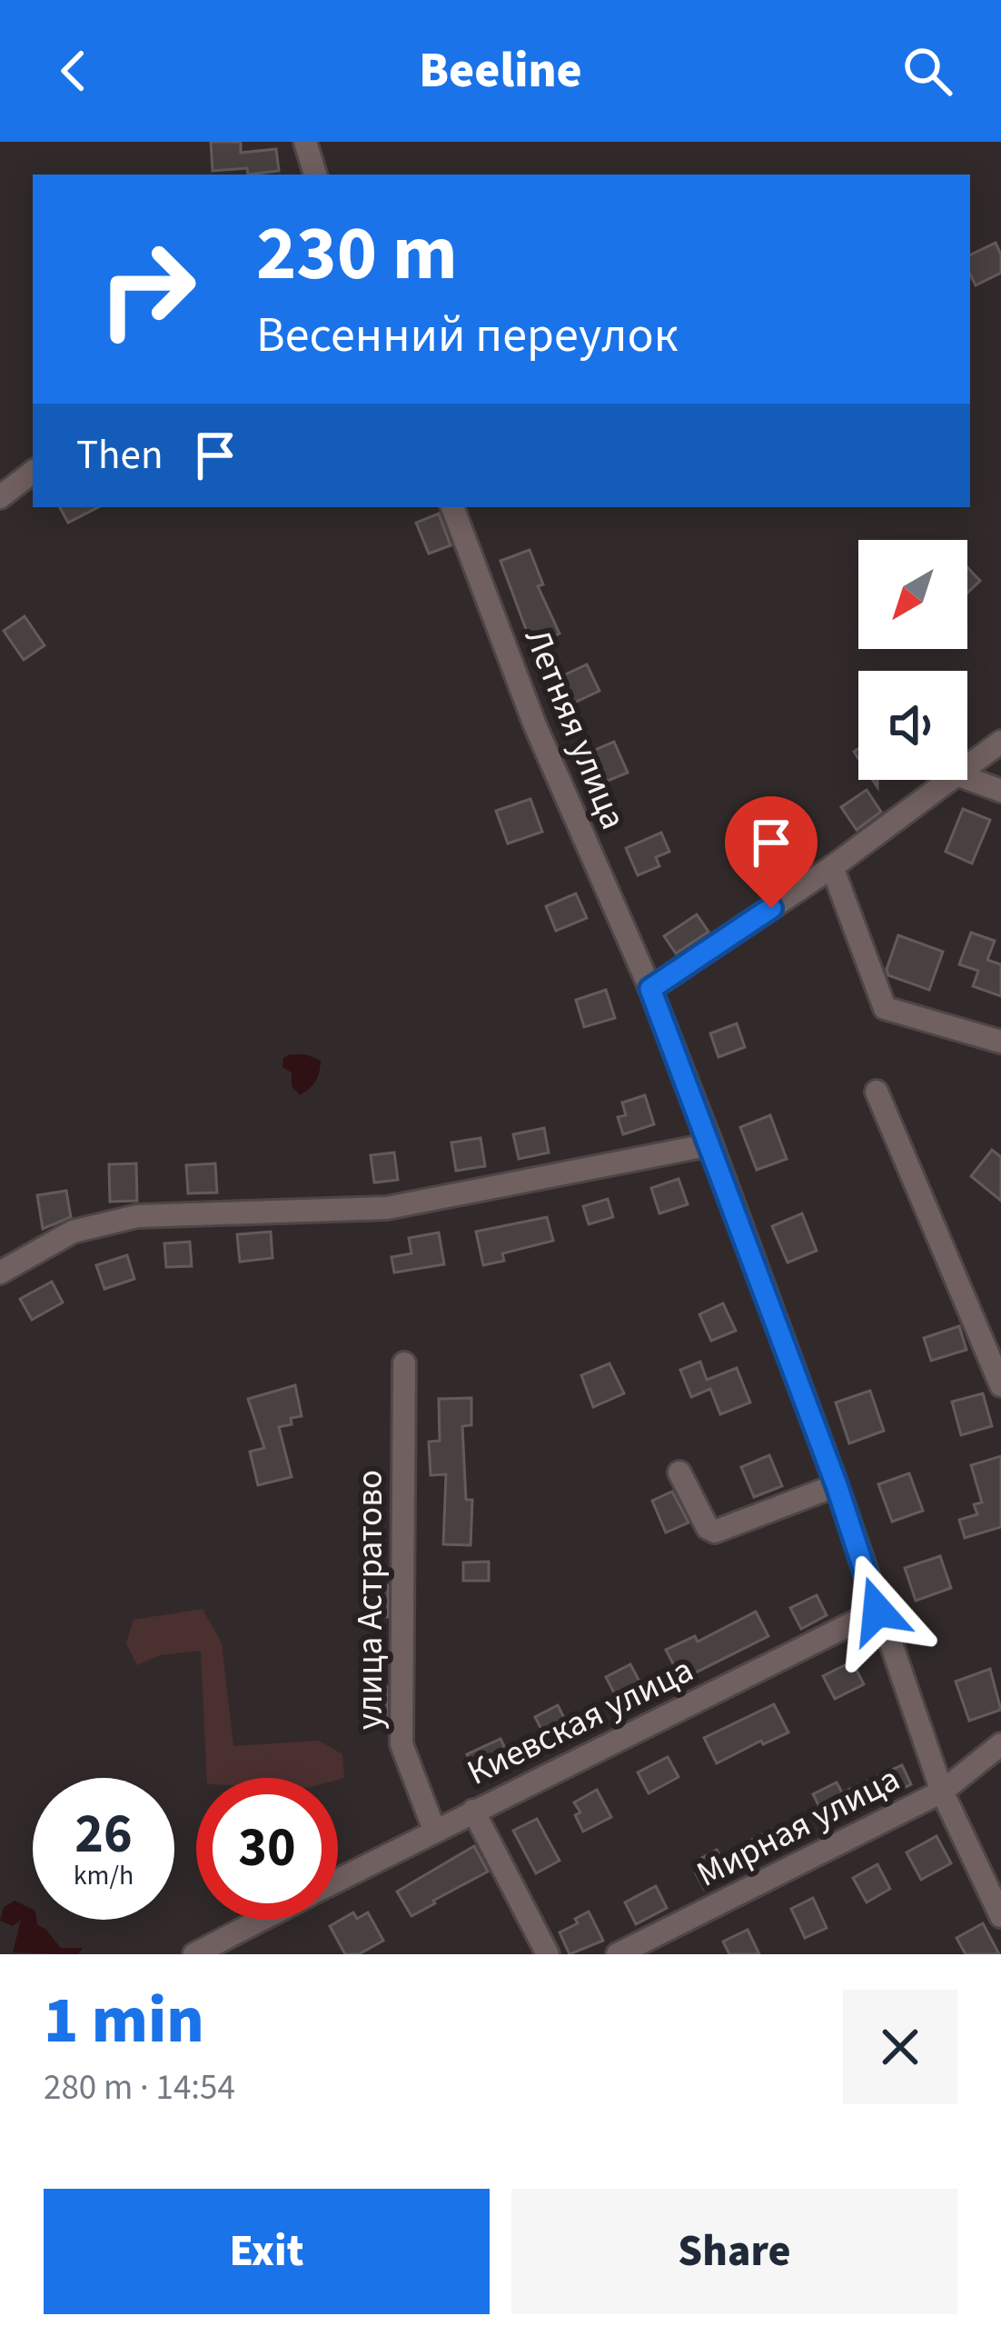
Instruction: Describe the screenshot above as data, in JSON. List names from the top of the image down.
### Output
{
  "streets": {
    "street": [
      "Летняя улица",
      "улица Астратово",
      "Киевская улица",
      "Мирная улица"
    ]
  },
  "crossings": [
    ["Летняя улица", "Киевская улица"],
    ["Летняя улица", "Мирная улица"],
    ["улица Астратово", "Киевская улица"]
  ],
  "north": "bottom left",
  "page": {
    "header": "Beeline",
    "turn": ["230 m", "Весенний переулок"],
    "then": "Then",
    "speed": "26 km/h",
    "limit": "30",
    "heading": ["1 min", "280 m · 14:54"],
    "buttons": ["Exit", "Share"]
  }
}
